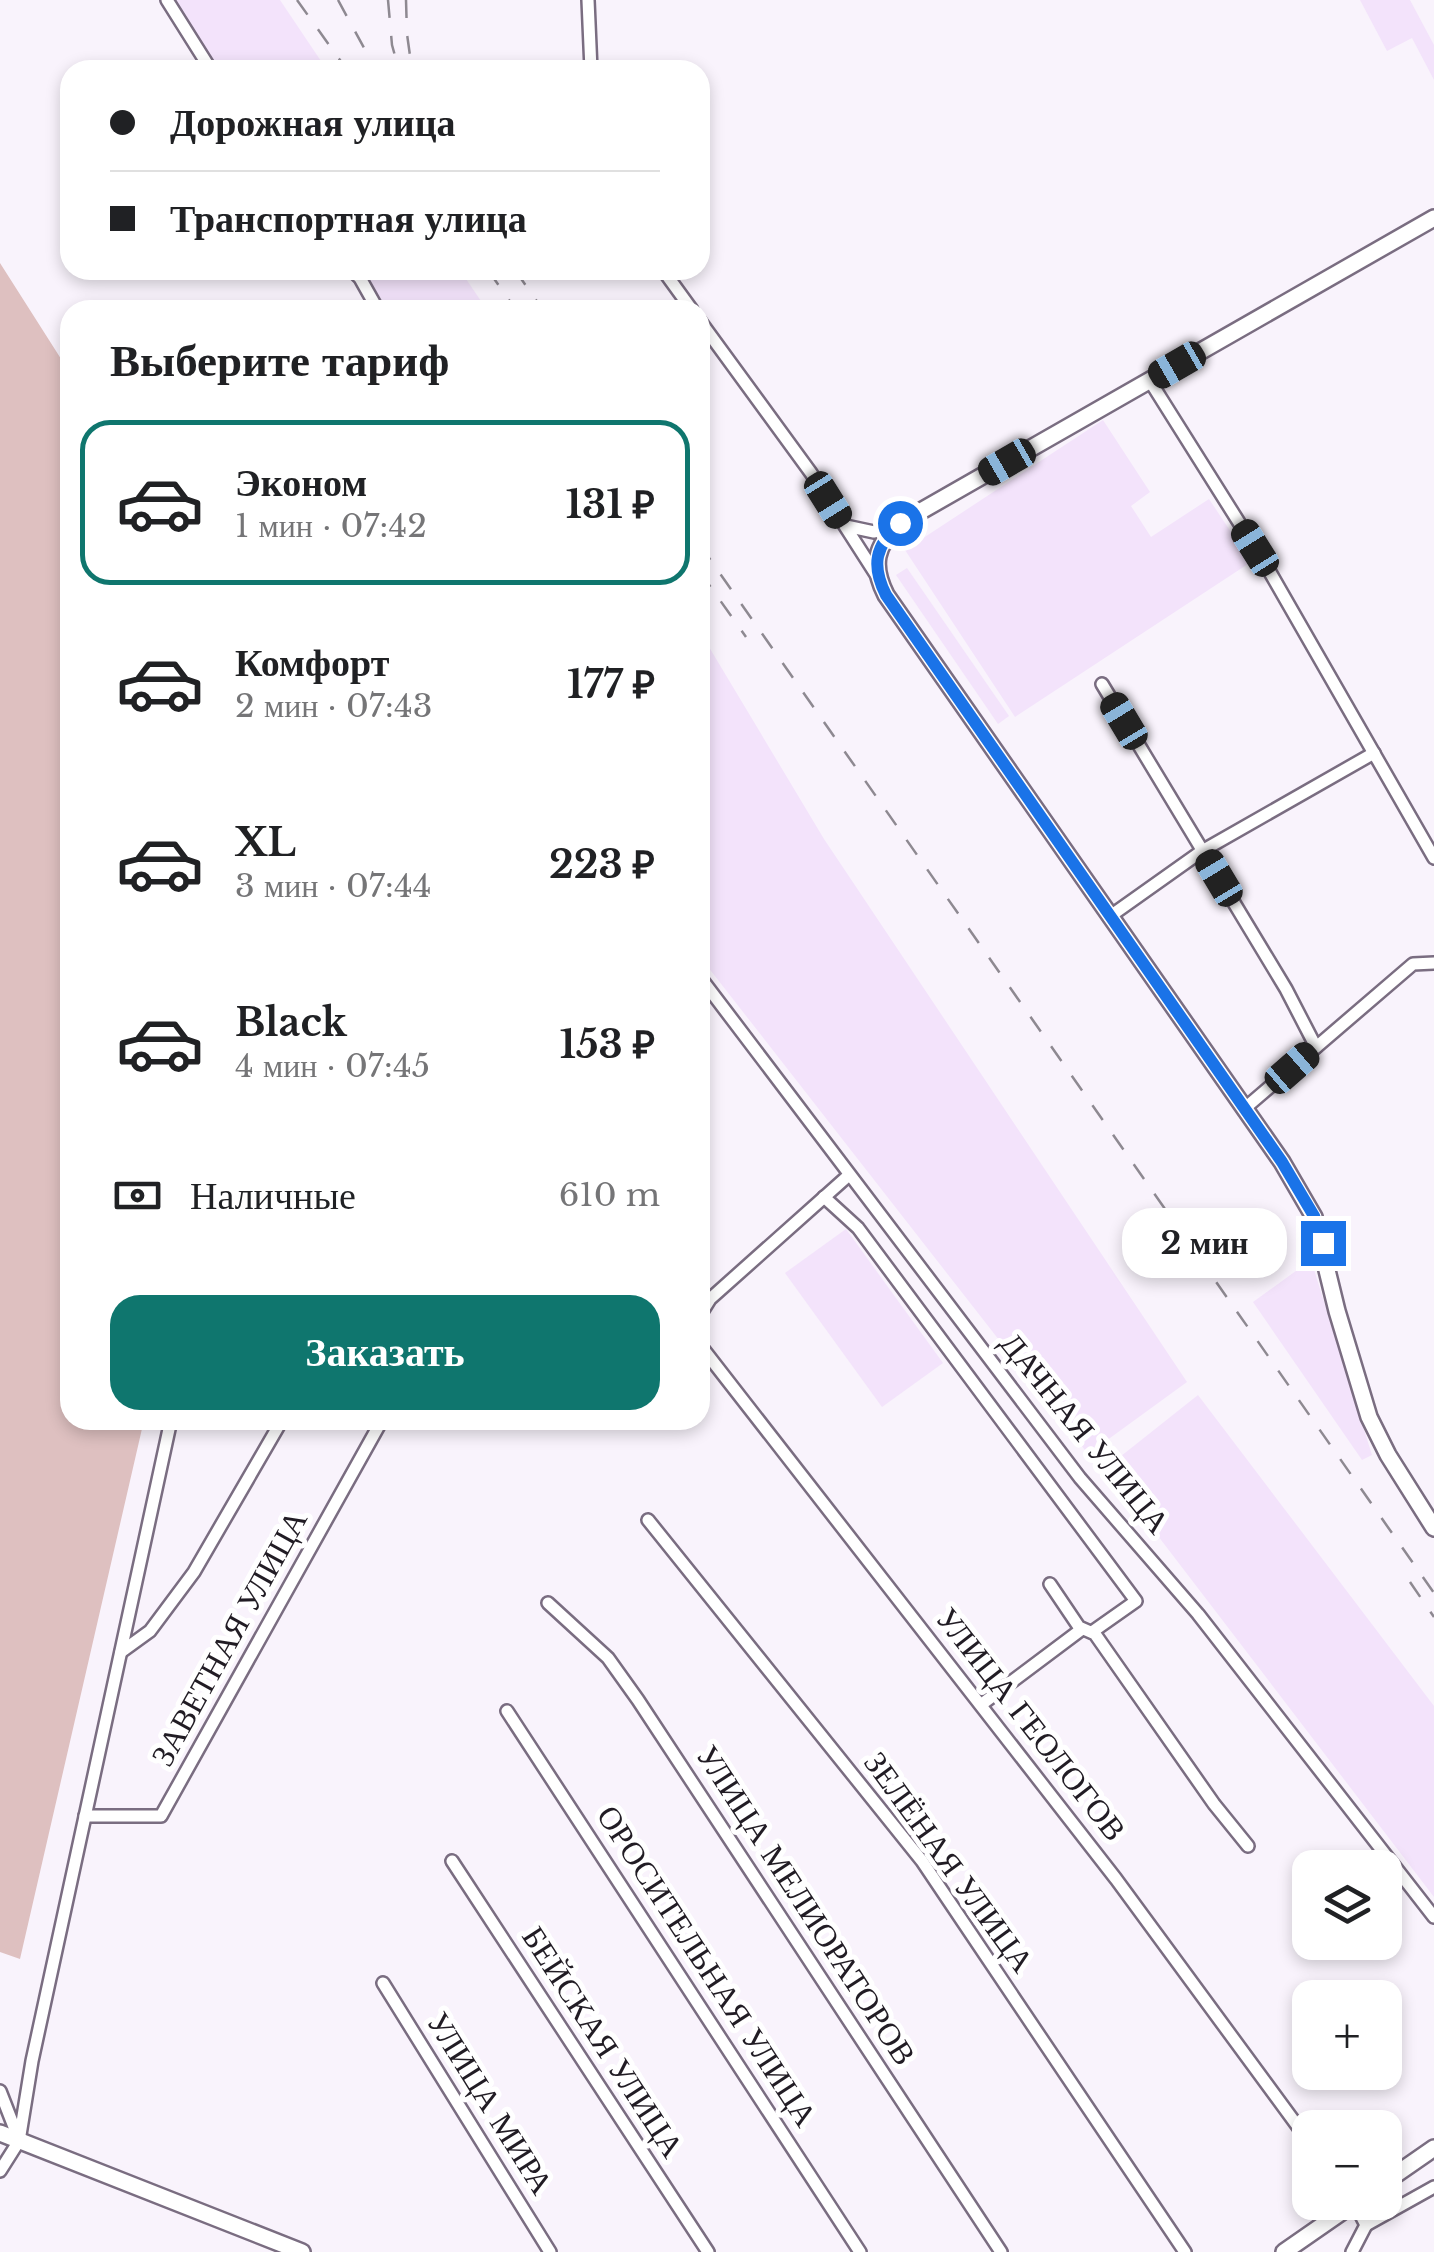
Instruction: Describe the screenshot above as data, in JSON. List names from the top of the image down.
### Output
{
  "streets": {
    "street": [
      "ДАЧНАЯ УЛИЦА",
      "ЗАВЕТНАЯ УЛИЦА",
      "УЛИЦА ГЕОЛОГОВ",
      "ЗЕЛЁНАЯ УЛИЦА",
      "УЛИЦА МЕЛИОРАТОРОВ",
      "ОРОСИТЕЛЬНАЯ УЛИЦА",
      "БЕЙСКАЯ УЛИЦА",
      "УЛИЦА МИРА"
    ]
  },
  "page": {
    "banner": ["Дорожная улица", "Транспортная улица"],
    "heading": "Выберите тариф",
    "list": [
      {
        "name": "Эконом",
        "note": "1 мин · 07:42",
        "value": "131 ₽"
      },
      {
        "name": "Комфорт",
        "note": "2 мин · 07:43",
        "value": "177 ₽"
      },
      {
        "name": "XL",
        "note": "3 мин · 07:44",
        "value": "223 ₽"
      },
      {
        "name": "Black",
        "note": "4 мин · 07:45",
        "value": "153 ₽"
      }
    ],
    "pay": ["Наличные", "610 m"],
    "bubble": "2 мин",
    "buttons": "Заказать",
    "map_buttons": ["+", "−"]
  }
}
